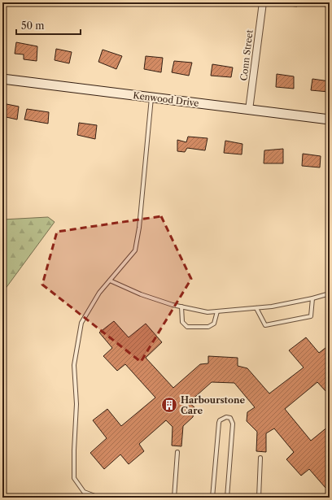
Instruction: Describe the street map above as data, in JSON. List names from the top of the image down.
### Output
{
  "streets": {
    "street": ["Conn Street", "Kenwood Drive"]
  },
  "crossings": [
    ["Conn Street", "Kenwood Drive"]
  ],
  "places": {
    "building": ["Harbourstone Care"]
  },
  "scale_bar": "50 m"
}
